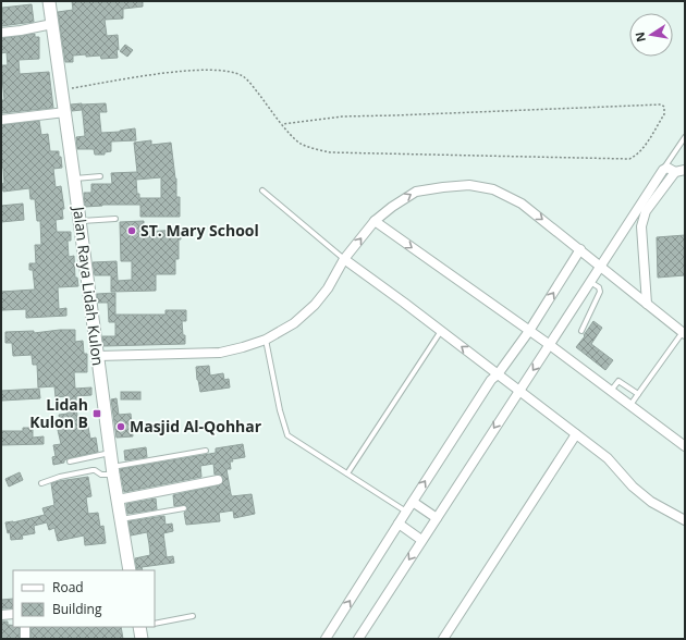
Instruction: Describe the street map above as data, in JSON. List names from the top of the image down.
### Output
{
  "streets": {
    "main road": ["Jalan Raya Lidah Kulon"]
  },
  "places": {
    "other": ["ST. Mary School", "Masjid Al-Qohhar"],
    "transit": ["Lidah Kulon B"]
  },
  "legend": ["Road", "Building"],
  "north": "left"
}
